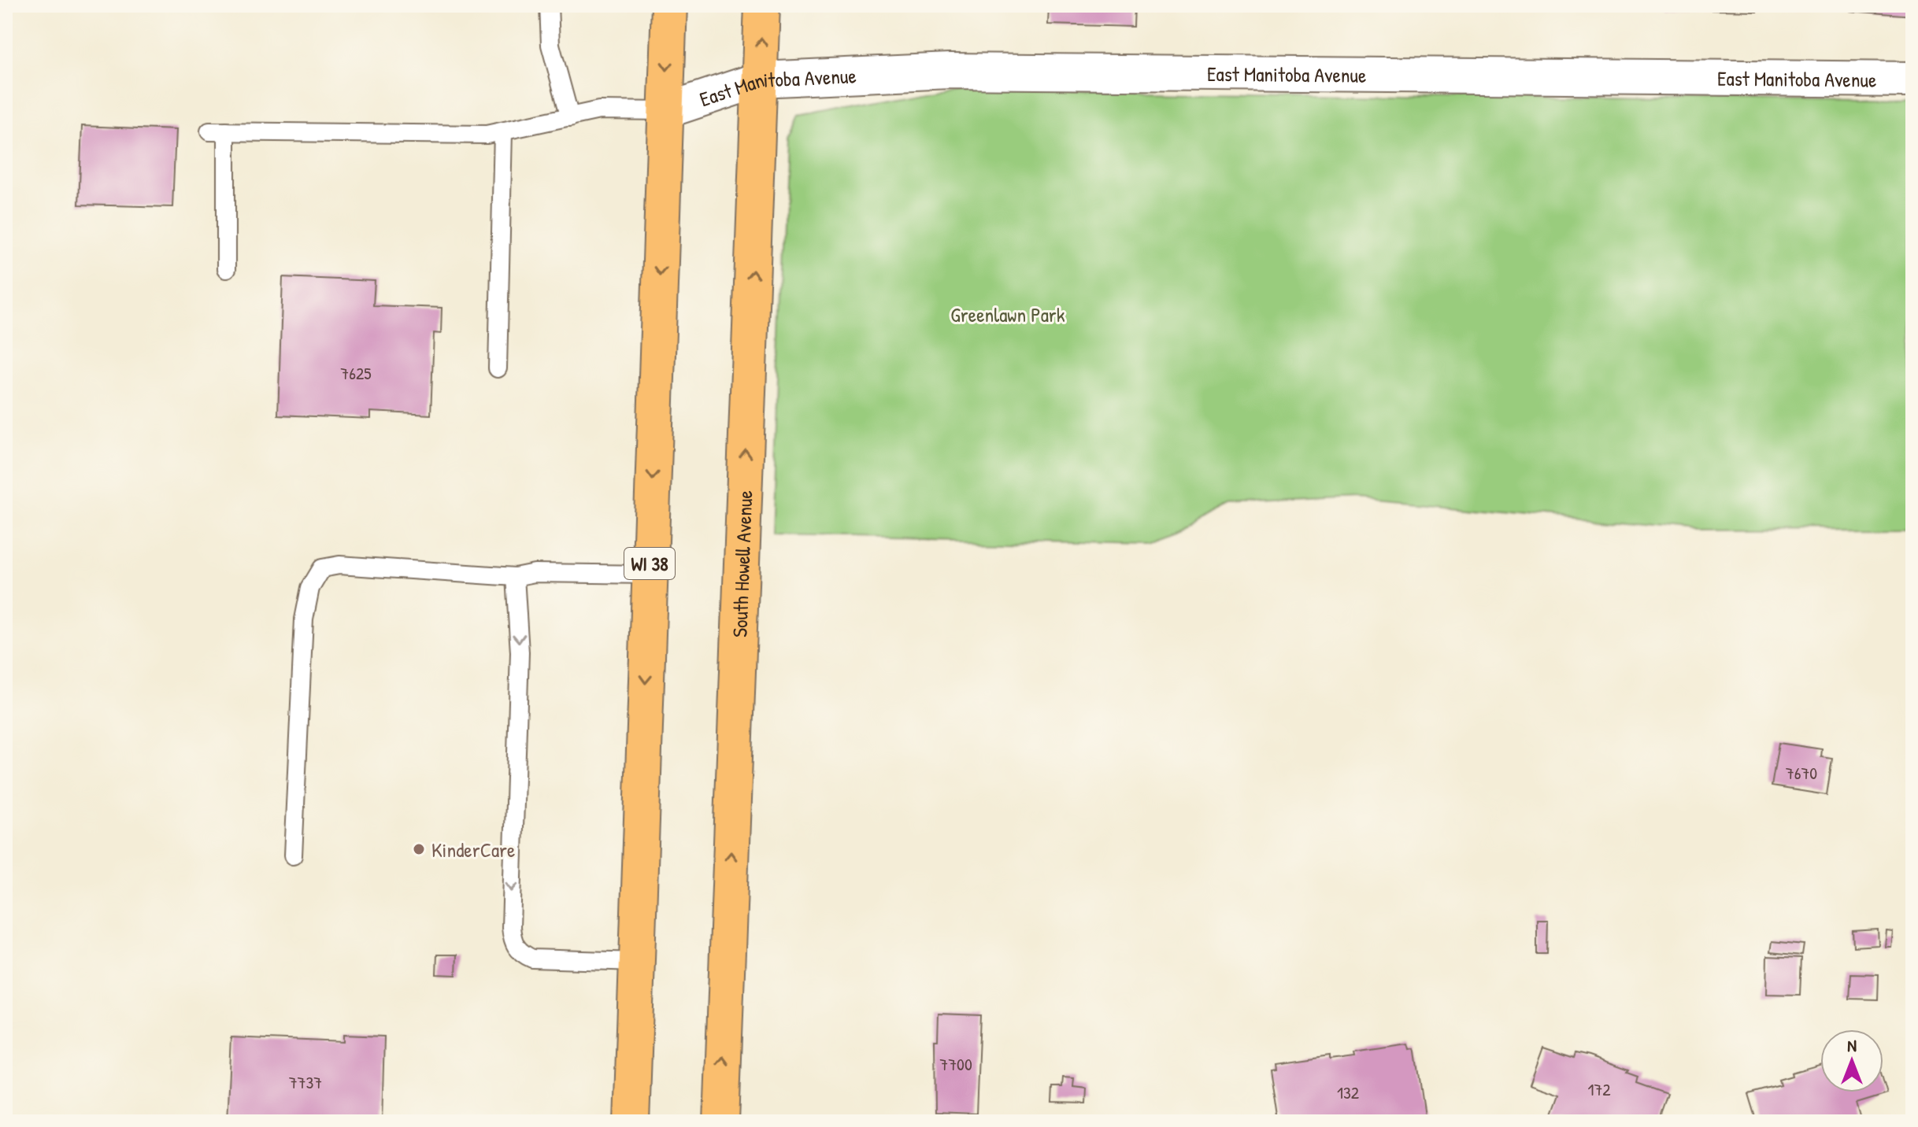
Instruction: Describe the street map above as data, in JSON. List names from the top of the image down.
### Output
{
  "streets": {
    "main road": ["WI 38", "South Howell Avenue"],
    "street": ["East Manitoba Avenue"]
  },
  "crossings": [
    ["East Manitoba Avenue", "WI 38"],
    ["East Manitoba Avenue", "South Howell Avenue"]
  ],
  "parks": ["Greenlawn Park"],
  "places": ["KinderCare"],
  "house_numbers": [
    "7625",
    "7670",
    "7700",
    "7737",
    "172",
    "132"
  ],
  "north": "top"
}
